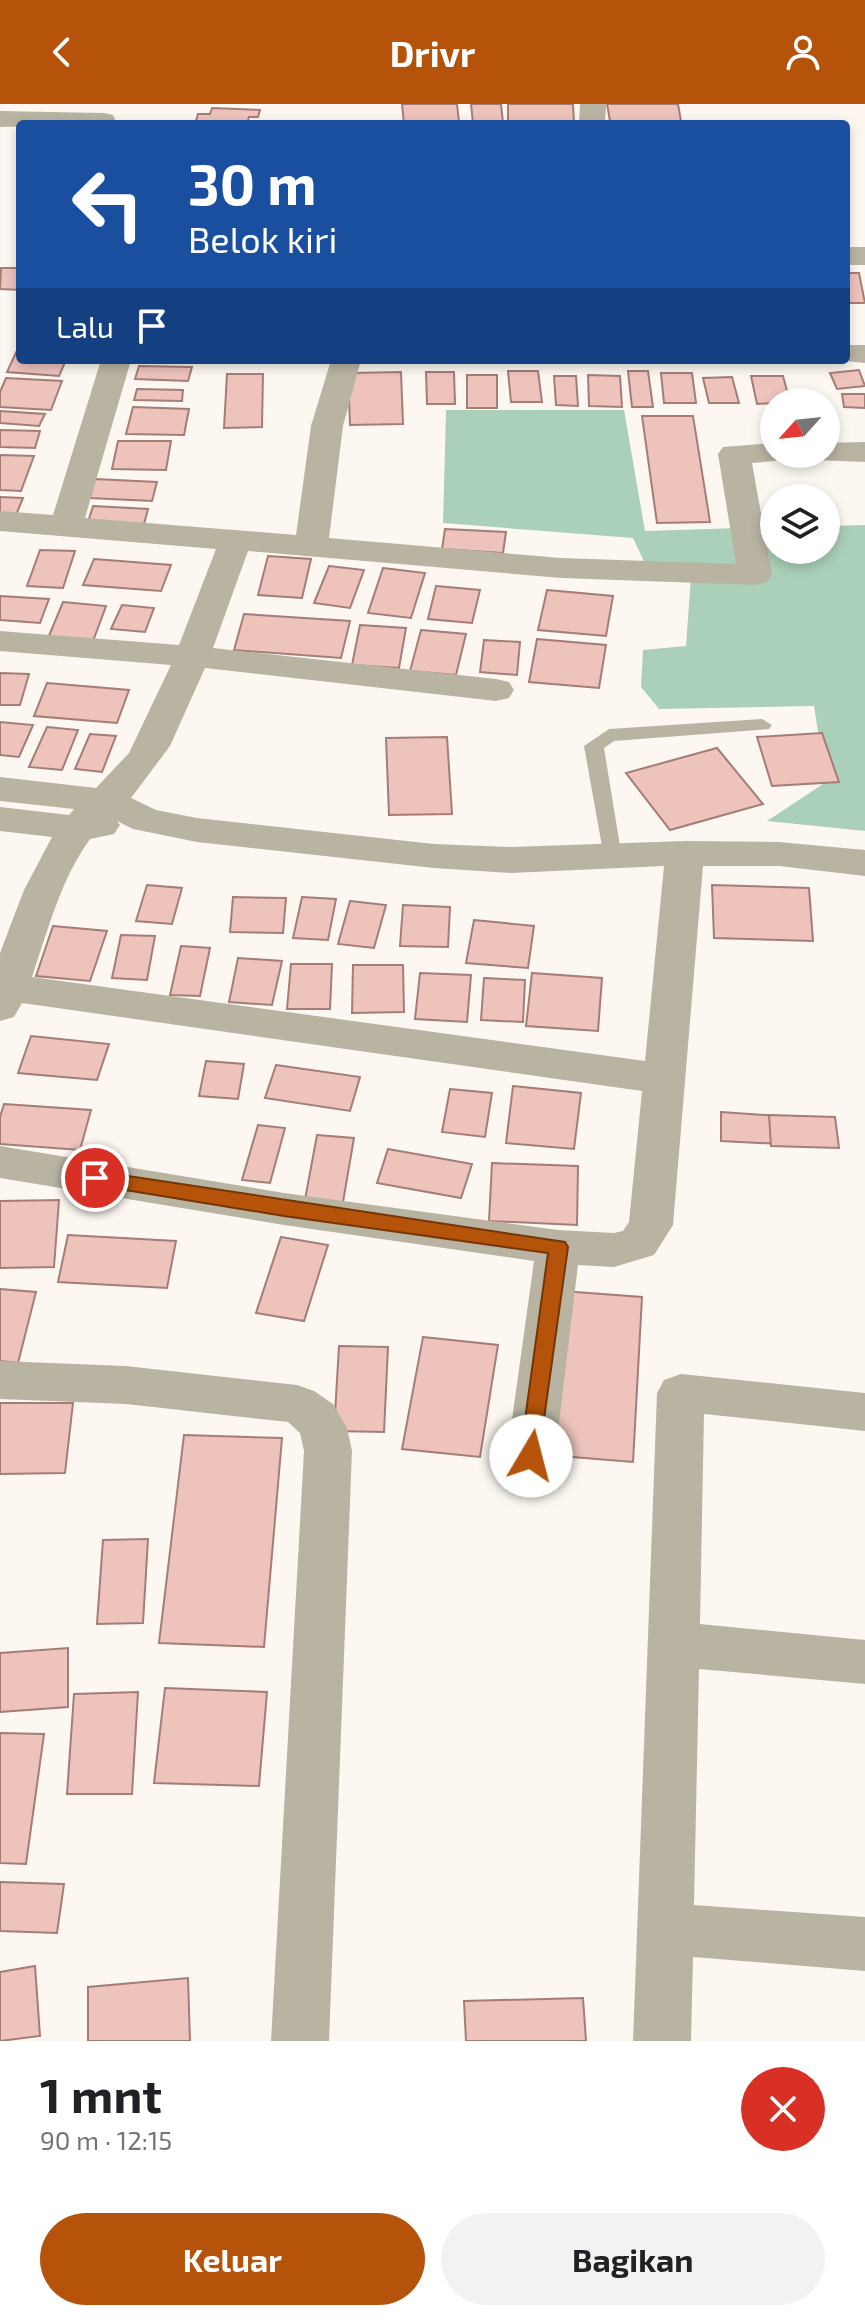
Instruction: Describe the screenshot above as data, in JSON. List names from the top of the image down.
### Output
{
  "north": "bottom left",
  "page": {
    "header": "Drivr",
    "turn": ["30 m", "Belok kiri"],
    "then": "Lalu",
    "heading": ["1 mnt", "90 m · 12:15"],
    "buttons": ["Keluar", "Bagikan"]
  }
}
